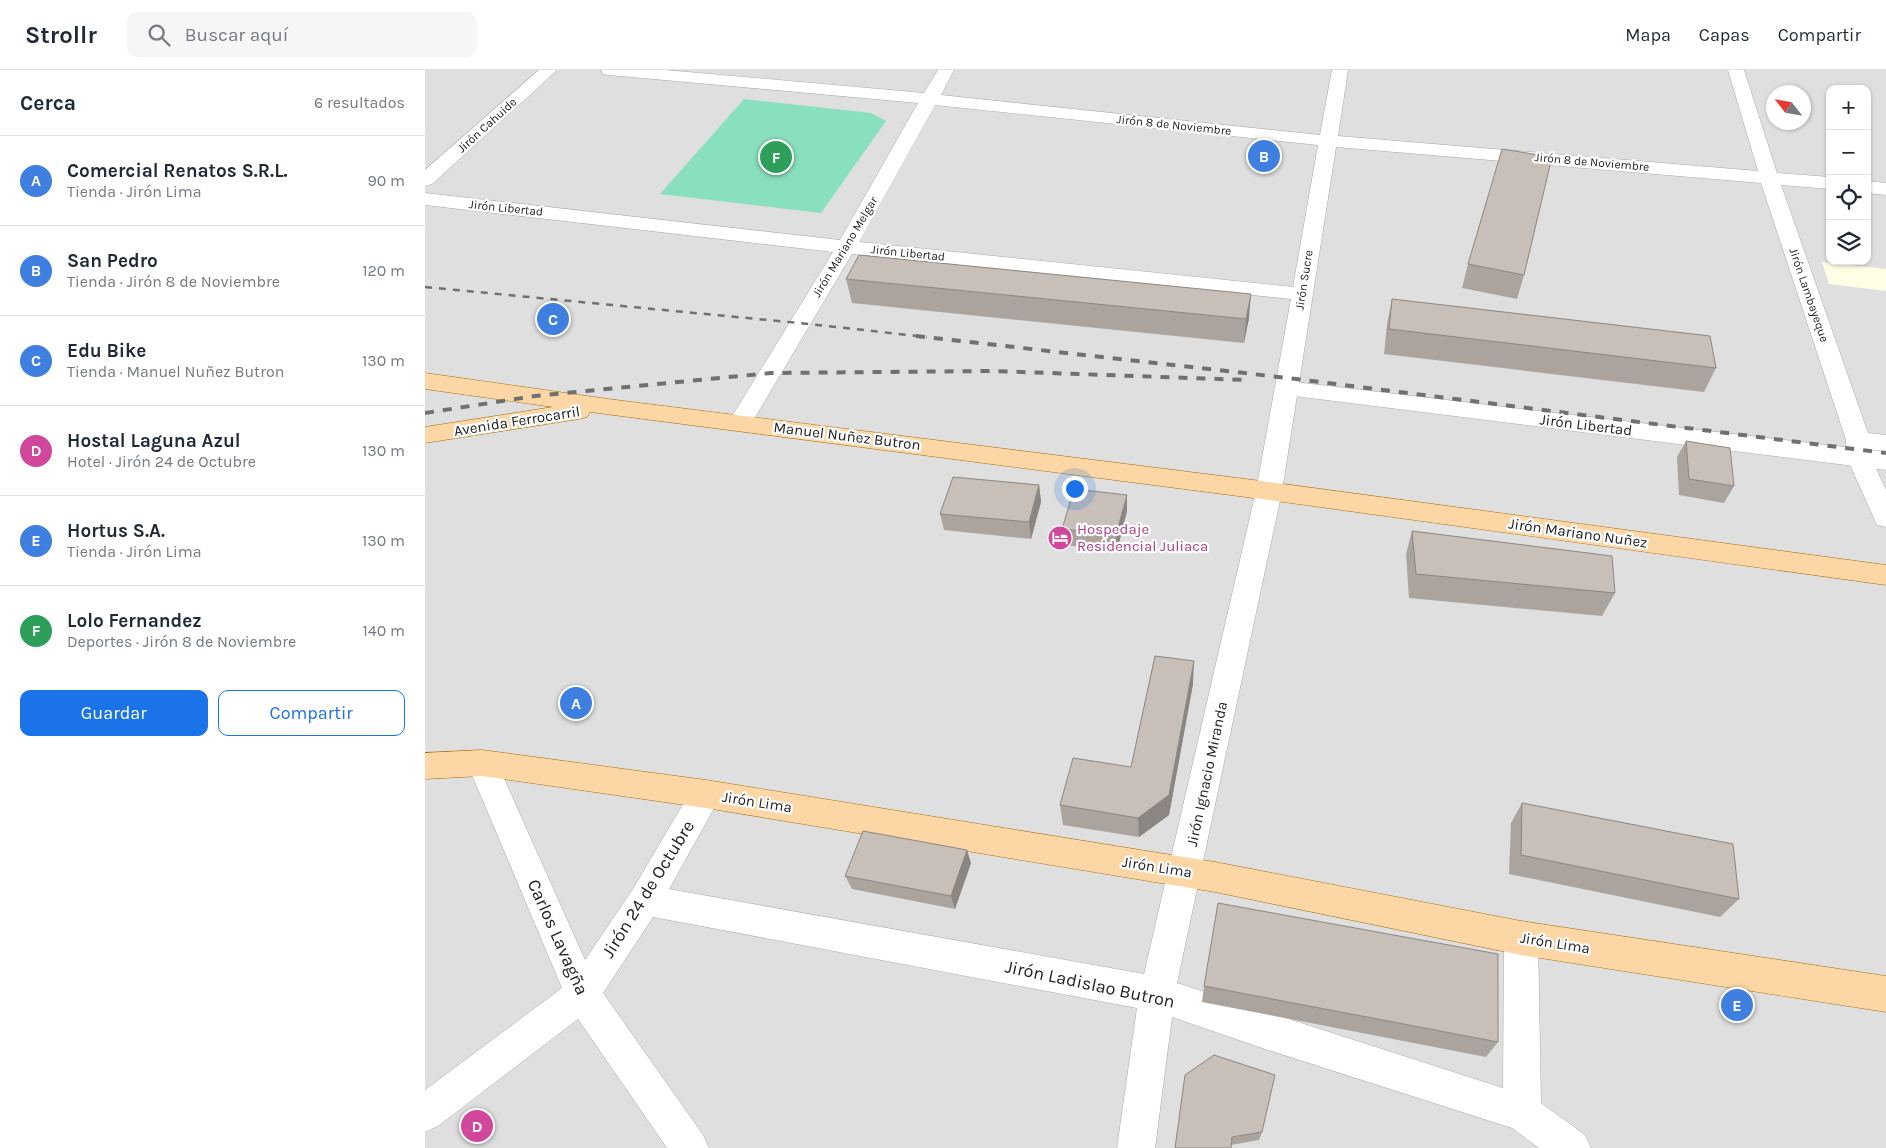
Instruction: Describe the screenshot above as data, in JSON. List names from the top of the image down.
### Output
{
  "streets": {
    "main road": [
      "Avenida Ferrocarril",
      "Manuel Nuñez Butron",
      "Jirón Mariano Nuñez",
      "Jirón Lima"
    ],
    "street": [
      "Jirón Cahuide",
      "Jirón 8 de Noviembre",
      "Jirón Libertad",
      "Jirón Mariano Melgar",
      "Jirón Sucre",
      "Jirón Lambayeque",
      "Jirón Ignacio Miranda",
      "Jirón 24 de Octubre",
      "Carlos Lavagña",
      "Jirón Ladislao Butron"
    ]
  },
  "crossings": [
    ["Jirón 8 de Noviembre", "Jirón Mariano Melgar"],
    ["Jirón 8 de Noviembre", "Jirón Sucre"],
    ["Jirón 8 de Noviembre", "Jirón Lambayeque"],
    ["Jirón Libertad", "Jirón Mariano Melgar"],
    ["Jirón Libertad", "Jirón Sucre"],
    ["Jirón Libertad", "Jirón Lambayeque"],
    ["Jirón Mariano Melgar", "Manuel Nuñez Butron"],
    ["Jirón Sucre", "Manuel Nuñez Butron"],
    ["Jirón Sucre", "Jirón Mariano Nuñez"],
    ["Jirón Sucre", "Jirón Ignacio Miranda"],
    ["Avenida Ferrocarril", "Manuel Nuñez Butron"],
    ["Manuel Nuñez Butron", "Jirón Mariano Nuñez"],
    ["Manuel Nuñez Butron", "Jirón Ignacio Miranda"],
    ["Jirón Mariano Nuñez", "Jirón Ignacio Miranda"],
    ["Jirón Ignacio Miranda", "Jirón Lima"],
    ["Jirón Ignacio Miranda", "Jirón Ladislao Butron"],
    ["Jirón Lima", "Jirón 24 de Octubre"],
    ["Jirón Lima", "Carlos Lavagña"],
    ["Jirón 24 de Octubre", "Carlos Lavagña"],
    ["Jirón 24 de Octubre", "Jirón Ladislao Butron"]
  ],
  "places": {
    "hotel": ["Hospedaje Residencial Juliaca"]
  },
  "north": "top left",
  "page": {
    "header": "Strollr",
    "search": "Buscar aquí",
    "nav": ["Mapa", "Capas", "Compartir"],
    "heading": ["Cerca", "6 resultados"],
    "map_buttons": ["+", "−"],
    "list": [
      {
        "mark": "A",
        "name": "Comercial Renatos S.R.L.",
        "note": "Tienda · Jirón Lima",
        "value": "90 m"
      },
      {
        "mark": "B",
        "name": "San Pedro",
        "note": "Tienda · Jirón 8 de Noviembre",
        "value": "120 m"
      },
      {
        "mark": "C",
        "name": "Edu Bike",
        "note": "Tienda · Manuel Nuñez Butron",
        "value": "130 m"
      },
      {
        "mark": "D",
        "name": "Hostal Laguna Azul",
        "note": "Hotel · Jirón 24 de Octubre",
        "value": "130 m"
      },
      {
        "mark": "E",
        "name": "Hortus S.A.",
        "note": "Tienda · Jirón Lima",
        "value": "130 m"
      },
      {
        "mark": "F",
        "name": "Lolo Fernandez",
        "note": "Deportes · Jirón 8 de Noviembre",
        "value": "140 m"
      }
    ],
    "pins": [
      "B",
      "F",
      "C",
      "A",
      "E",
      "D"
    ],
    "buttons": ["Guardar", "Compartir"]
  }
}
